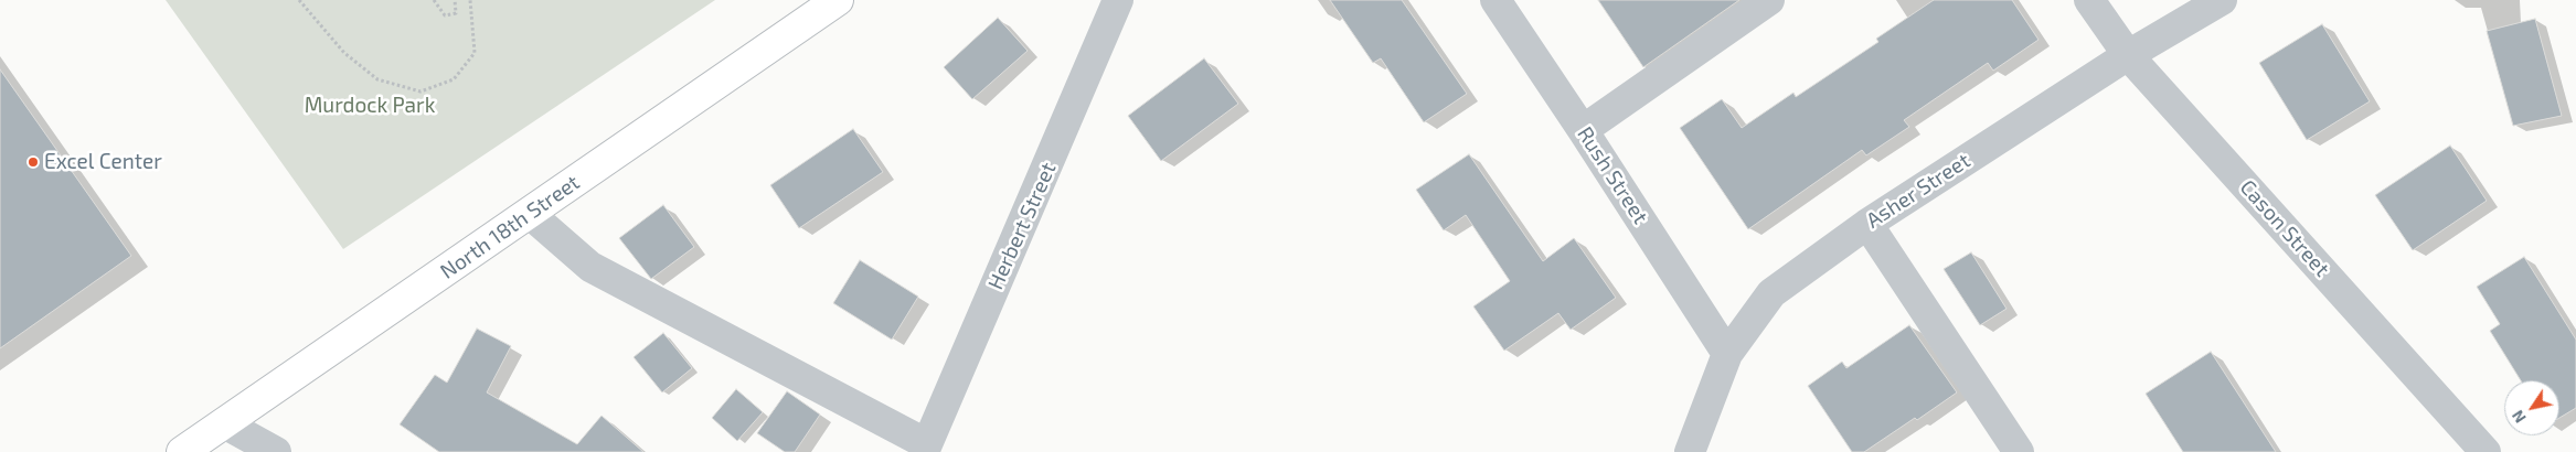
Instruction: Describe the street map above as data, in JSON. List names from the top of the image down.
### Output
{
  "streets": {
    "main road": ["North 18th Street"],
    "street": [
      "Rush Street",
      "Asher Street",
      "Herbert Street",
      "Cason Street"
    ]
  },
  "crossings": [
    ["Rush Street", "Asher Street"],
    ["Asher Street", "Cason Street"]
  ],
  "parks": ["Murdock Park"],
  "places": ["Excel Center"],
  "north": "bottom left"
}
